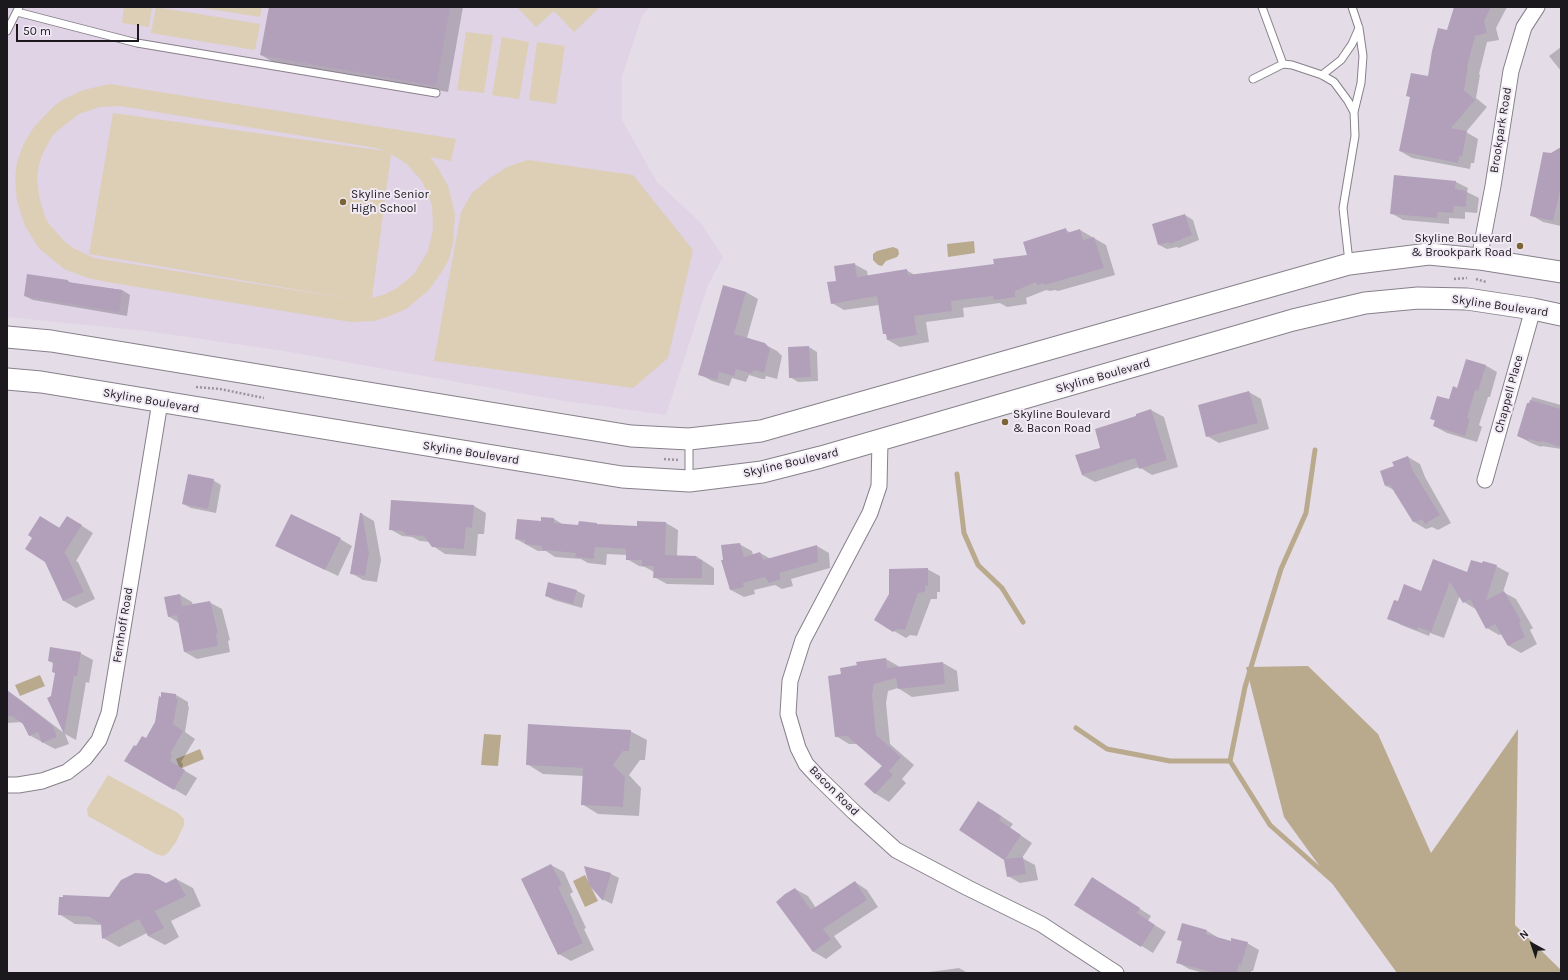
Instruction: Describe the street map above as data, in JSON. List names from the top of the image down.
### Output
{
  "streets": {
    "main road": ["Skyline Boulevard"],
    "street": [
      "Brookpark Road",
      "Chappell Place",
      "Fernhoff Road",
      "Bacon Road"
    ]
  },
  "crossings": [
    ["Skyline Boulevard", "Chappell Place"],
    ["Skyline Boulevard", "Fernhoff Road"],
    ["Skyline Boulevard", "Bacon Road"]
  ],
  "places": ["Skyline Senior High School", "Skyline Boulevard & Brookpark Road", "Skyline Boulevard & Bacon Road"],
  "scale_bar": "50 m",
  "north": "top left"
}
